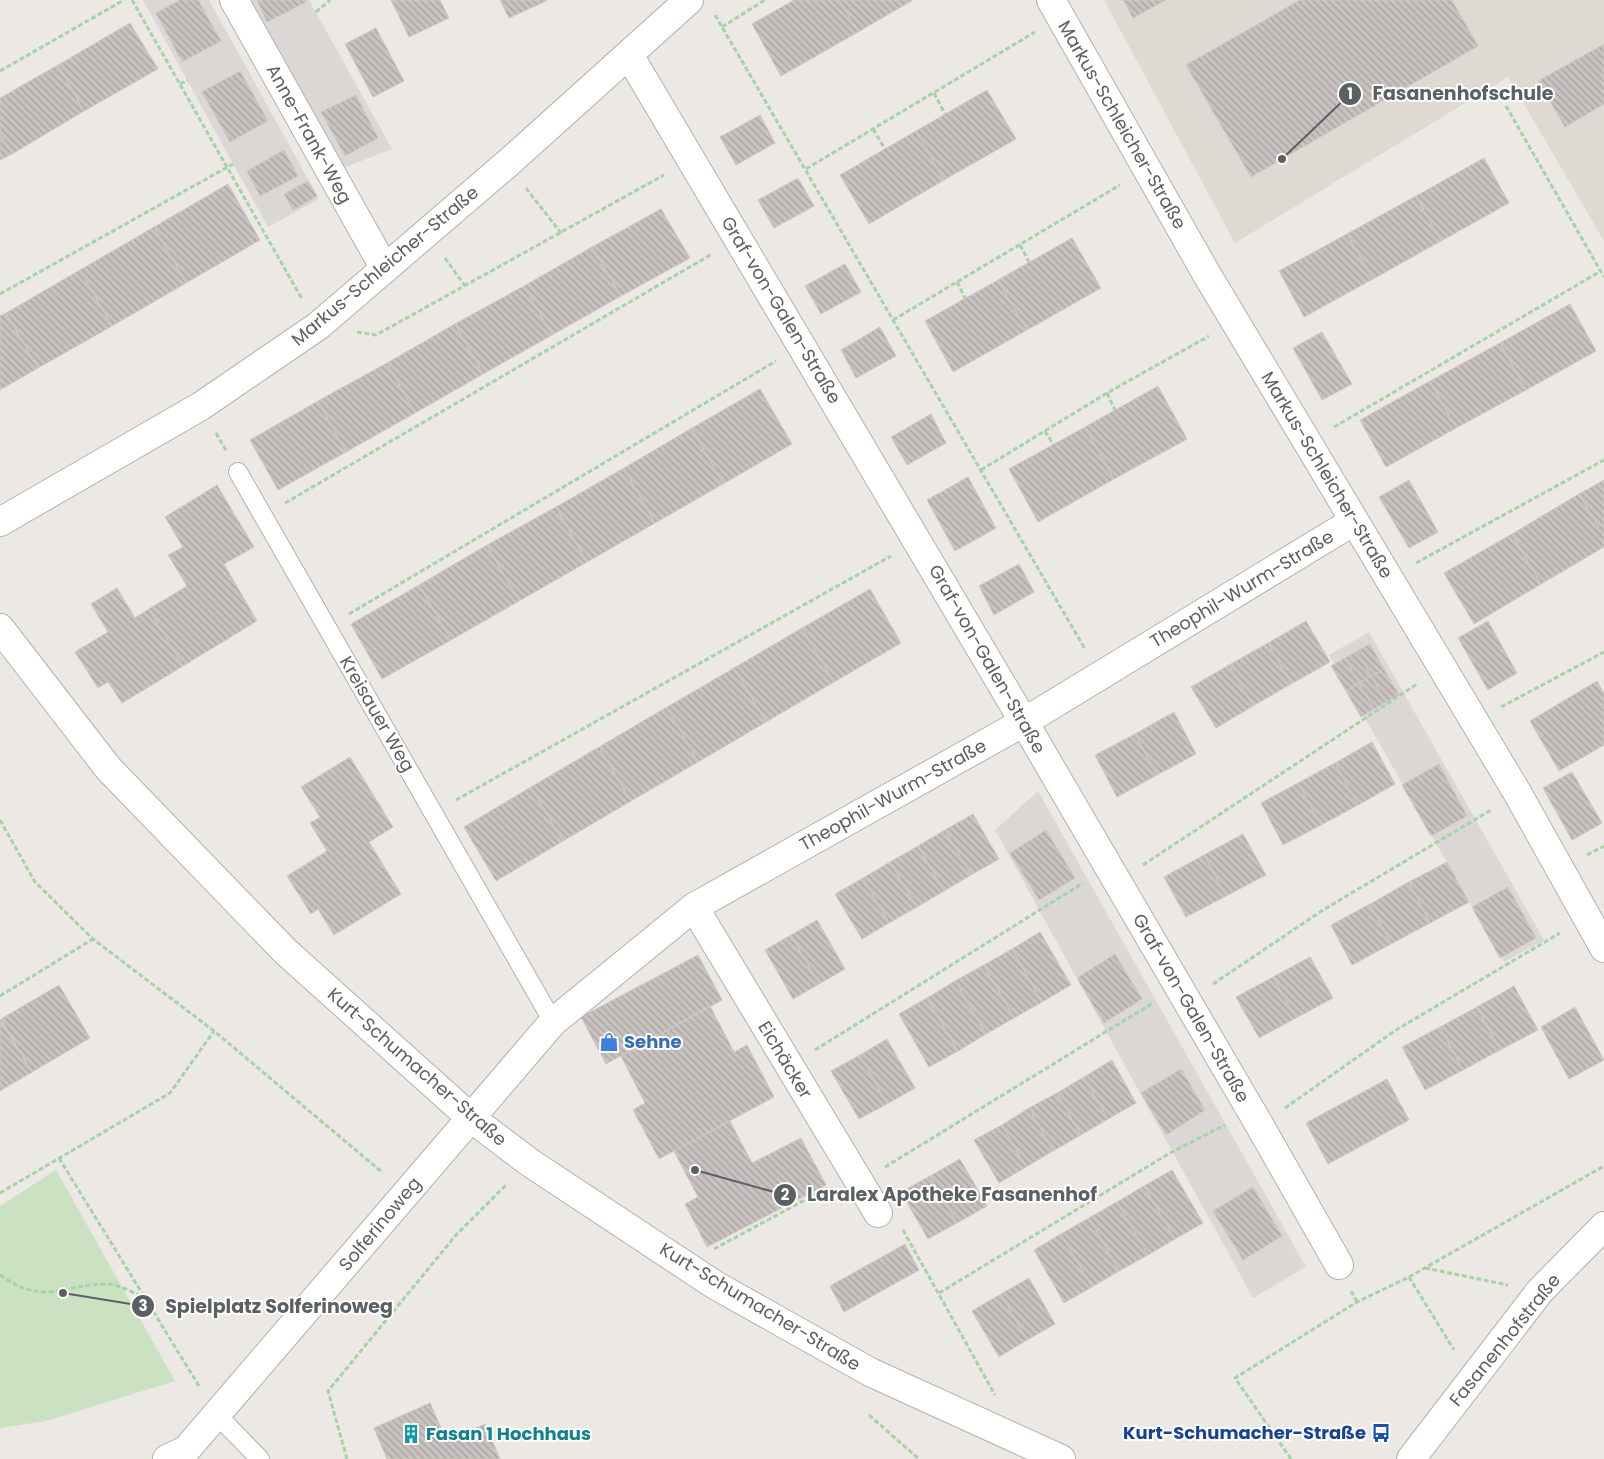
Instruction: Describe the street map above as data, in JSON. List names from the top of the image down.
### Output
{
  "streets": {
    "street": [
      "Markus-Schleicher-Straße",
      "Anne-Frank-Weg",
      "Graf-von-Galen-Straße",
      "Theophil-Wurm-Straße",
      "Eichäcker",
      "Kurt-Schumacher-Straße",
      "Solferinoweg",
      "Fasanenhofstraße"
    ],
    "lane": ["Kreisauer Weg"]
  },
  "crossings": [
    ["Markus-Schleicher-Straße", "Anne-Frank-Weg"],
    ["Markus-Schleicher-Straße", "Graf-von-Galen-Straße"],
    ["Markus-Schleicher-Straße", "Theophil-Wurm-Straße"],
    ["Graf-von-Galen-Straße", "Theophil-Wurm-Straße"],
    ["Theophil-Wurm-Straße", "Kreisauer Weg"],
    ["Theophil-Wurm-Straße", "Eichäcker"],
    ["Theophil-Wurm-Straße", "Kurt-Schumacher-Straße"],
    ["Theophil-Wurm-Straße", "Solferinoweg"],
    ["Kurt-Schumacher-Straße", "Solferinoweg"]
  ],
  "places": {
    "other": ["Fasanenhofschule", "Laralex Apotheke Fasanenhof", "Spielplatz Solferinoweg"],
    "shop": ["Sehne"],
    "bus stop": ["Kurt-Schumacher-Straße"],
    "building": ["Fasan 1 Hochhaus"]
  }
}
